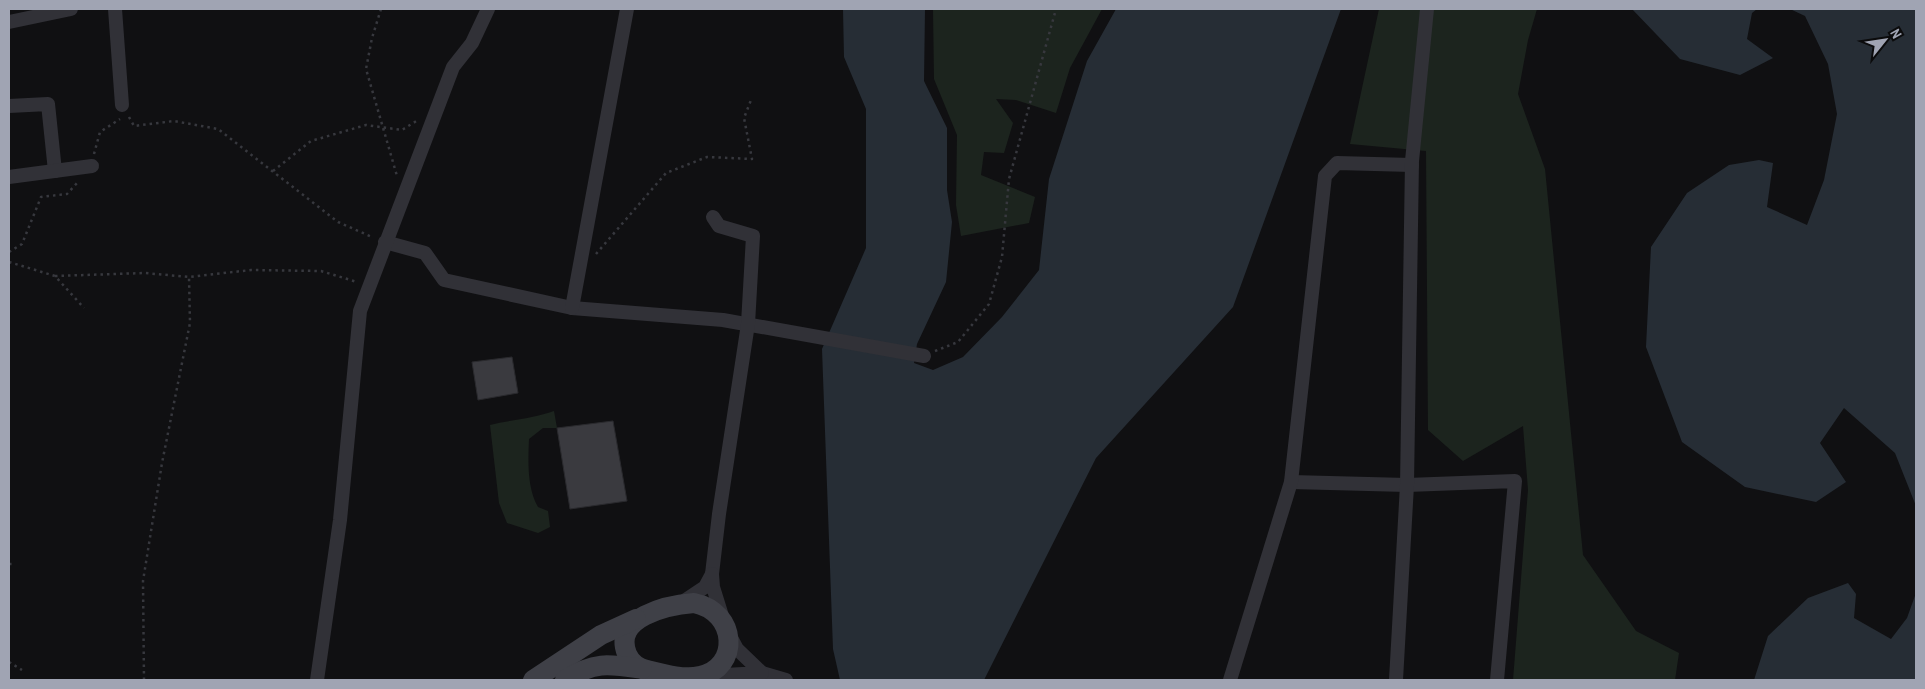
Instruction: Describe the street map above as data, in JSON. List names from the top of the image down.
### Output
{
  "north": "top right"
}
